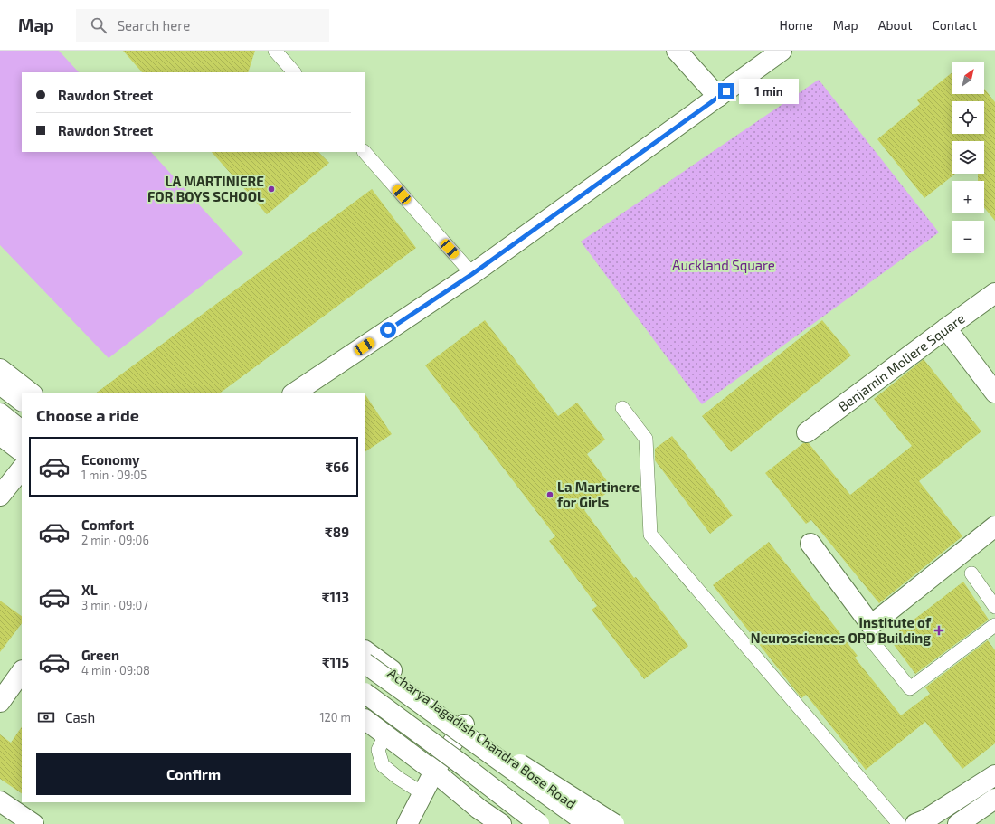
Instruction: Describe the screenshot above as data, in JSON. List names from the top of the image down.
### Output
{
  "streets": {
    "main road": ["Benjamin Moliere Square", "Acharya Jagadish Chandra Bose Road"]
  },
  "parks": ["Auckland Square"],
  "places": {
    "other": ["LA MARTINIERE FOR BOYS SCHOOL", "La Martinere for Girls"],
    "health": ["Institute of Neurosciences OPD Building"]
  },
  "north": "top right",
  "page": {
    "header": "Map",
    "search": "Search here",
    "nav": [
      "Home",
      "Map",
      "About",
      "Contact"
    ],
    "map_buttons": ["+", "−"],
    "banner": ["Rawdon Street", "Rawdon Street"],
    "bubble": "1 min",
    "heading": "Choose a ride",
    "list": [
      {
        "name": "Economy",
        "note": "1 min · 09:05",
        "value": "₹66"
      },
      {
        "name": "Comfort",
        "note": "2 min · 09:06",
        "value": "₹89"
      },
      {
        "name": "XL",
        "note": "3 min · 09:07",
        "value": "₹113"
      },
      {
        "name": "Green",
        "note": "4 min · 09:08",
        "value": "₹115"
      }
    ],
    "pay": ["Cash", "120 m"],
    "buttons": "Confirm"
  }
}
